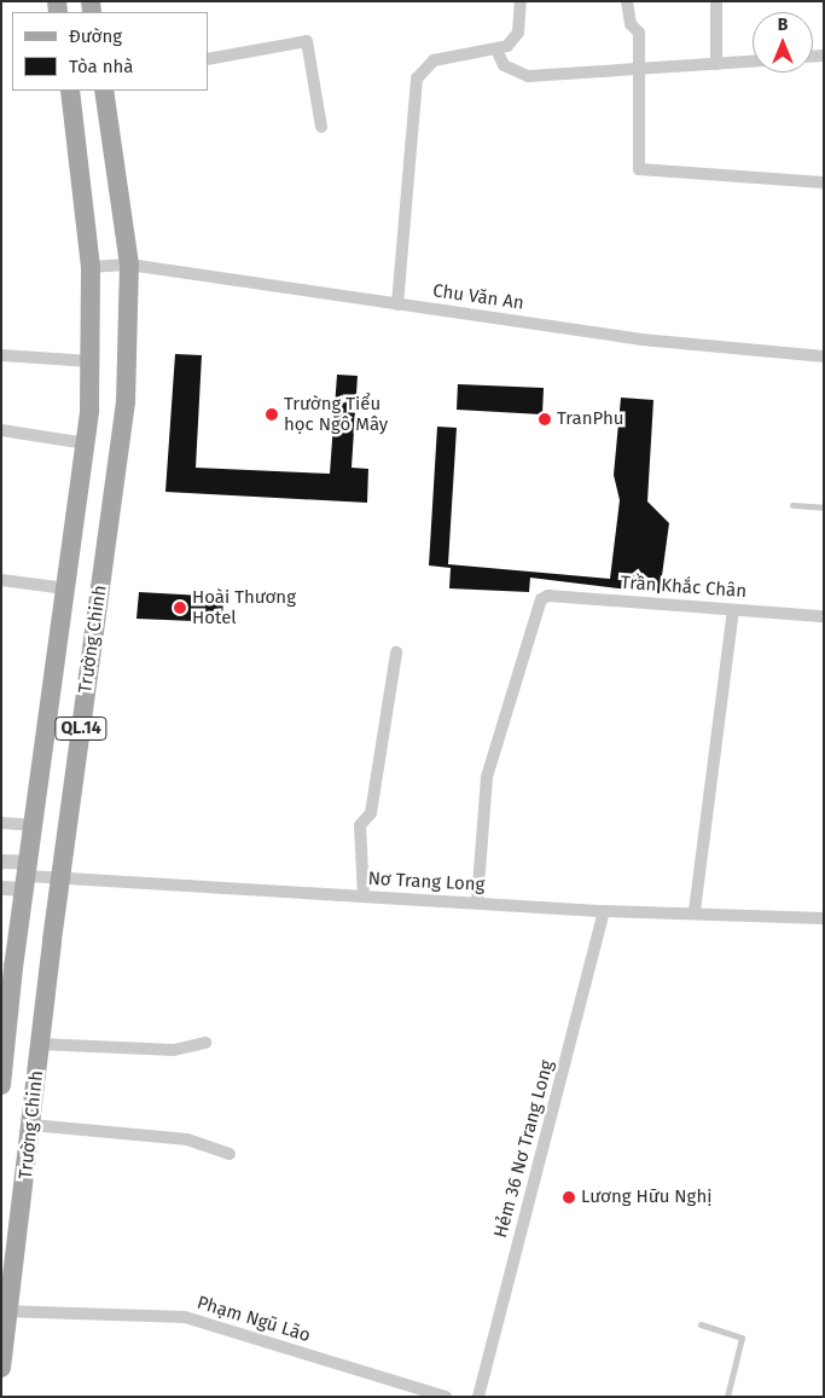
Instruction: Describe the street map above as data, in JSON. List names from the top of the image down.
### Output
{
  "streets": {
    "main road": ["Trường Chinh", "QL.14"],
    "street": [
      "Chu Văn An",
      "Trần Khắc Chân",
      "Nơ Trang Long",
      "Hẻm 36 Nơ Trang Long",
      "Phạm Ngũ Lão"
    ]
  },
  "crossings": [
    ["Chu Văn An", "Trường Chinh"],
    ["Trần Khắc Chân", "Nơ Trang Long"],
    ["Trường Chinh", "Nơ Trang Long"],
    ["Trường Chinh", "Phạm Ngũ Lão"],
    ["Nơ Trang Long", "Hẻm 36 Nơ Trang Long"]
  ],
  "places": [
    "Trường Tiểu học Ngô Mây",
    "TranPhu",
    "Hoài Thương Hotel",
    "Lương Hữu Nghị"
  ],
  "legend": ["Đường", "Tòa nhà"],
  "north": "top"
}
